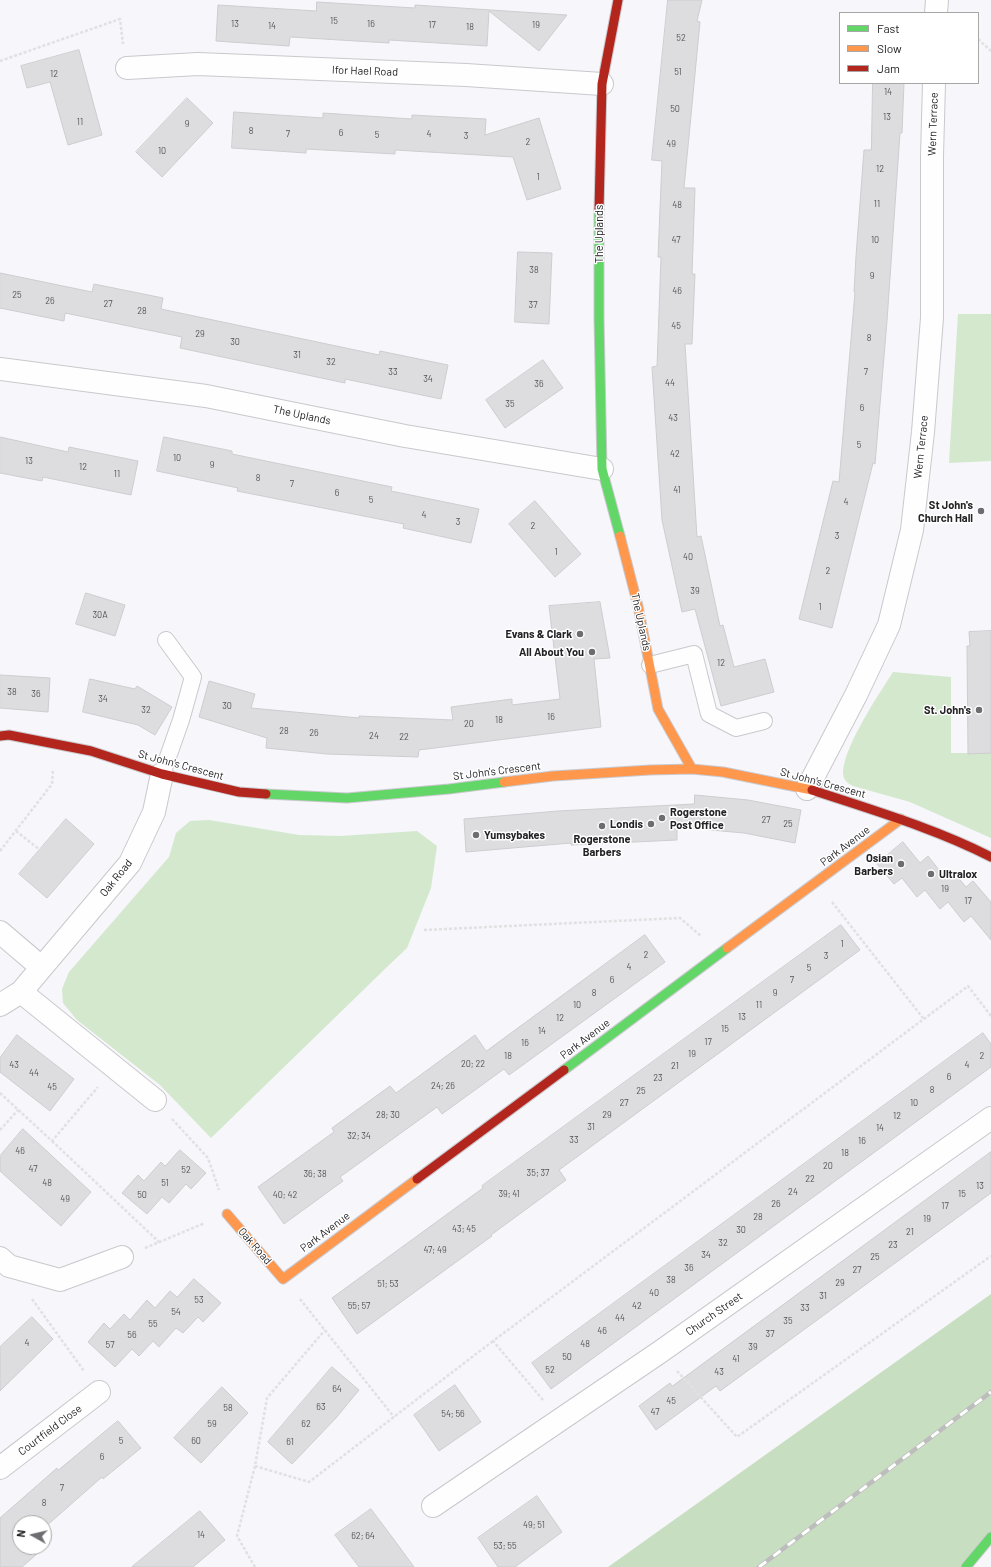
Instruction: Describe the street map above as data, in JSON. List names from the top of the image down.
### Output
{
  "streets": {
    "street": [
      "Ifor Hael Road",
      "Wern Terrace",
      "The Uplands",
      "St John's Crescent",
      "Park Avenue",
      "Oak Road",
      "Church Street",
      "Courtfield Close"
    ]
  },
  "crossings": [
    ["Ifor Hael Road", "The Uplands"],
    ["Wern Terrace", "St John's Crescent"],
    ["The Uplands", "St John's Crescent"],
    ["St John's Crescent", "Park Avenue"],
    ["St John's Crescent", "Oak Road"],
    ["Park Avenue", "Oak Road"]
  ],
  "places": [
    "St John's Church Hall",
    "Evans & Clark",
    "All About You",
    "St. John's",
    "Rogerstone Post Office",
    "Londis",
    "Rogerstone Barbers",
    "Yumsybakes",
    "Osian Barbers",
    "Ultralox"
  ],
  "house_numbers": [
    "15",
    "13",
    "16",
    "17",
    "19",
    "14",
    "18",
    "52",
    "51",
    "12",
    "14",
    "50",
    "13",
    "11",
    "9",
    "8",
    "6",
    "7",
    "4",
    "5",
    "3",
    "2",
    "49",
    "10",
    "12",
    "1",
    "11",
    "48",
    "47",
    "10",
    "38",
    "9",
    "46",
    "25",
    "26",
    "27",
    "37",
    "28",
    "45",
    "29",
    "8",
    "30",
    "31",
    "32",
    "33",
    "7",
    "34",
    "44",
    "36",
    "35",
    "6",
    "43",
    "5",
    "42",
    "10",
    "13",
    "9",
    "12",
    "11",
    "8",
    "7",
    "41",
    "6",
    "5",
    "4",
    "4",
    "3",
    "2",
    "3",
    "1",
    "40",
    "2",
    "39",
    "1",
    "30A",
    "12",
    "38",
    "36",
    "34",
    "30",
    "32",
    "16",
    "18",
    "20",
    "28",
    "26",
    "24",
    "22",
    "27",
    "25",
    "19",
    "17",
    "1",
    "2",
    "3",
    "4",
    "5",
    "6",
    "7",
    "8",
    "9",
    "10",
    "11",
    "13",
    "12",
    "15",
    "14",
    "17",
    "16",
    "19",
    "18",
    "2",
    "20; 22",
    "43",
    "4",
    "21",
    "44",
    "6",
    "23",
    "24; 26",
    "45",
    "8",
    "25",
    "27",
    "10",
    "28; 30",
    "29",
    "12",
    "31",
    "14",
    "32; 34",
    "33",
    "16",
    "46",
    "18",
    "20",
    "47",
    "52",
    "35; 37",
    "36; 38",
    "22",
    "48",
    "51",
    "13",
    "24",
    "39; 41",
    "15",
    "50",
    "40; 42",
    "49",
    "26",
    "17",
    "28",
    "19",
    "43; 45",
    "30",
    "21",
    "32",
    "23",
    "47; 49",
    "34",
    "25",
    "36",
    "27",
    "38",
    "29",
    "51; 53",
    "40",
    "31",
    "53",
    "55; 57",
    "42",
    "33",
    "54",
    "44",
    "35",
    "55",
    "46",
    "37",
    "56",
    "4",
    "48",
    "57",
    "39",
    "50",
    "41",
    "52",
    "43",
    "64",
    "45",
    "63",
    "58",
    "47",
    "54; 56",
    "59",
    "62",
    "5",
    "60",
    "61",
    "6",
    "7",
    "8",
    "49; 51",
    "14",
    "62; 64",
    "53; 55"
  ],
  "legend": ["Fast", "Slow", "Jam"],
  "north": "left"
}
